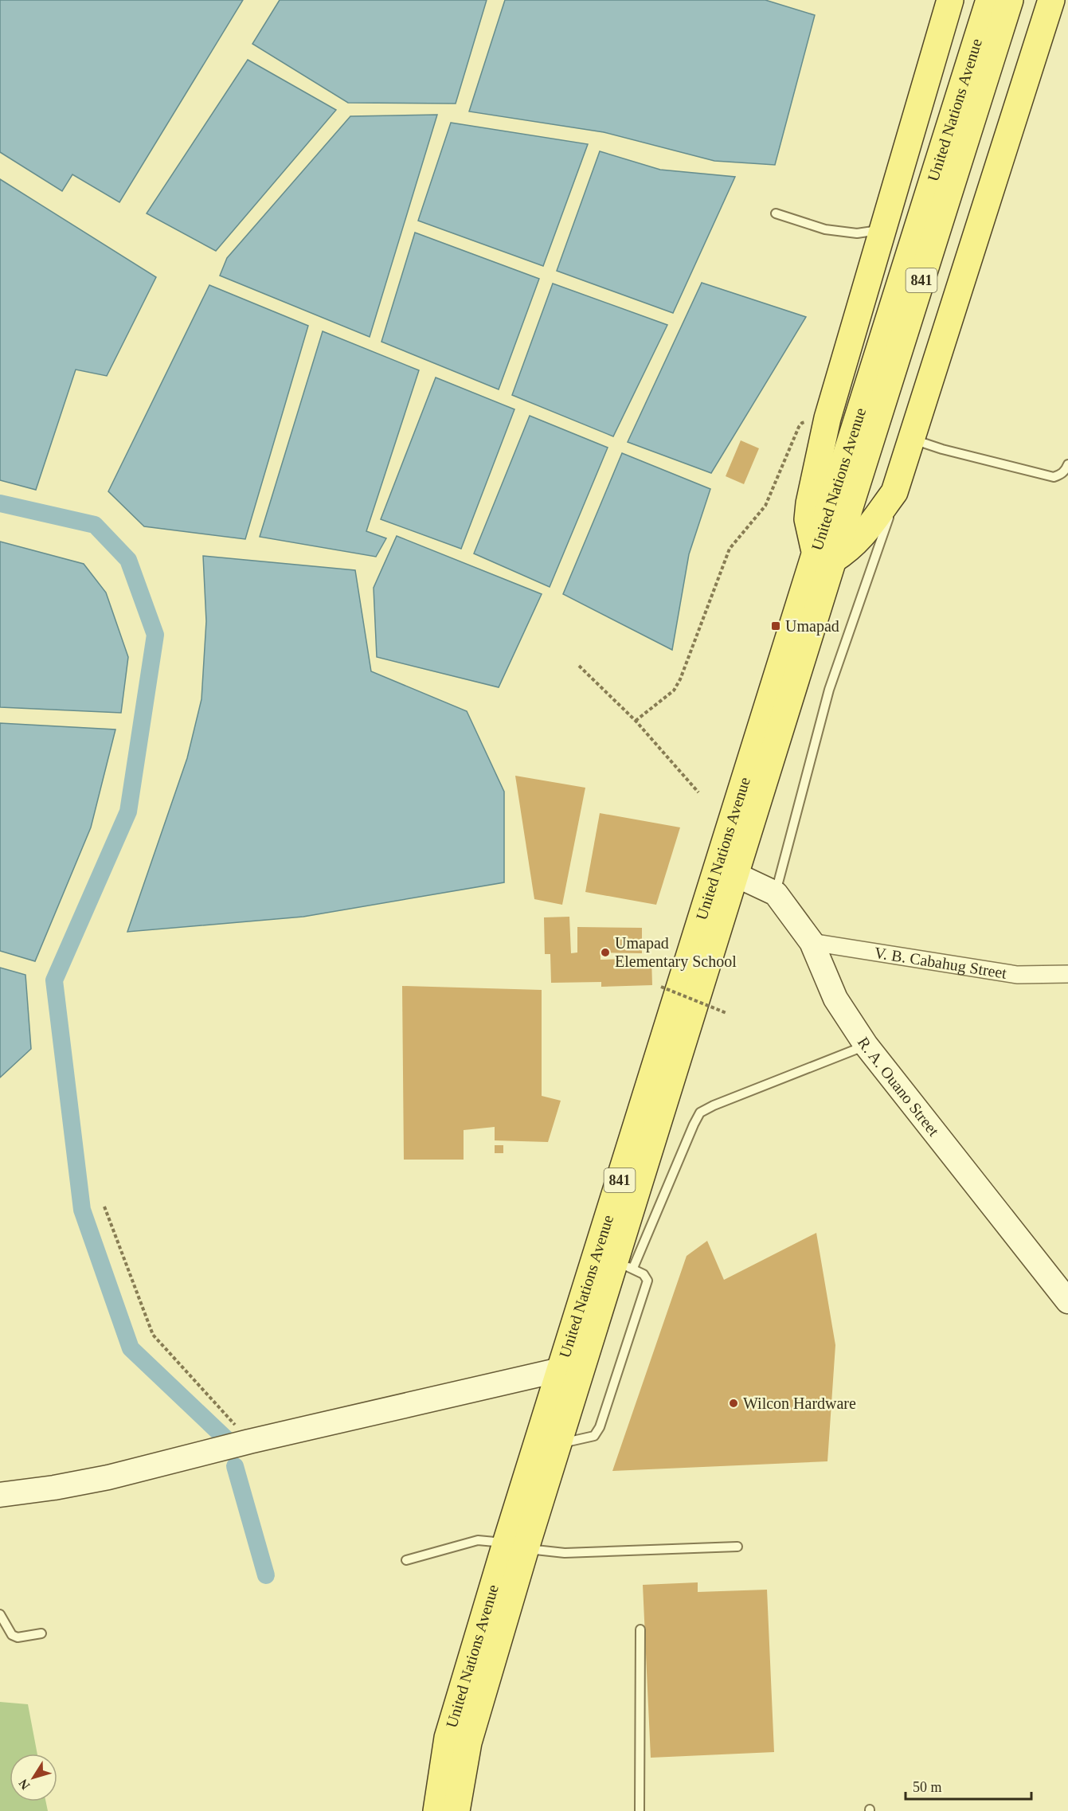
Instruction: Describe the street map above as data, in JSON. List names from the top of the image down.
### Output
{
  "streets": {
    "main road": ["United Nations Avenue", "841"],
    "street": ["V. B. Cabahug Street", "R. A. Ouano Street"]
  },
  "crossings": [
    ["United Nations Avenue", "R. A. Ouano Street"],
    ["V. B. Cabahug Street", "R. A. Ouano Street"]
  ],
  "places": {
    "transit": ["Umapad"],
    "other": ["Umapad Elementary School", "Wilcon Hardware"]
  },
  "scale_bar": "50 m",
  "north": "bottom left"
}
